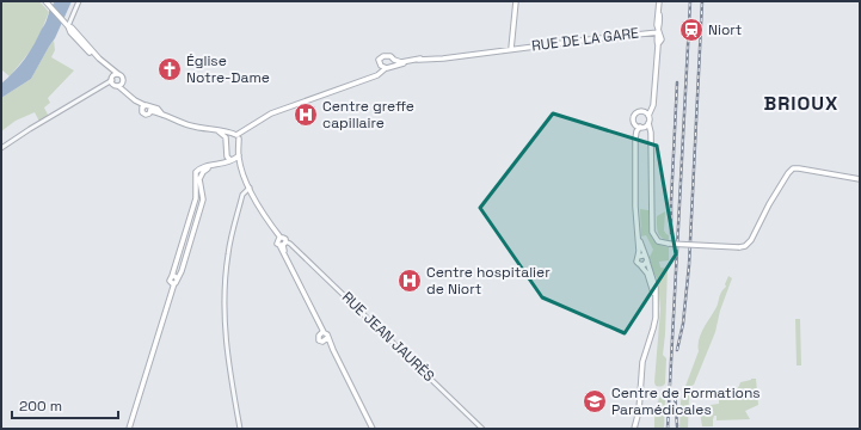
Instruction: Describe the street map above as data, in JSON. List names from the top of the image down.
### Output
{
  "streets": {
    "main road": ["RUE DE LA GARE"],
    "street": ["RUE JEAN JAURÈS"]
  },
  "districts": ["BRIOUX"],
  "places": {
    "station": ["Niort"],
    "church": ["Église Notre-Dame"],
    "hospital": ["Centre greffe capillaire", "Centre hospitalier de Niort"],
    "school or university": ["Centre de Formations Paramédicales"]
  },
  "scale_bar": "200 m"
}
